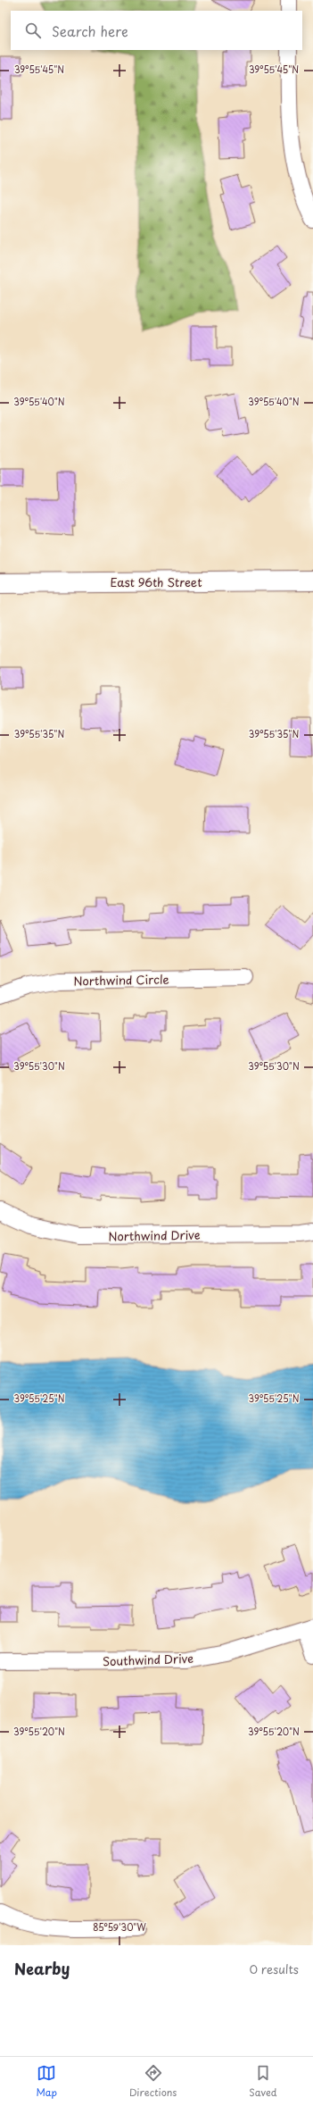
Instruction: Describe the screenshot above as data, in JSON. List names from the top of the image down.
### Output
{
  "streets": {
    "main road": ["East 96th Street"],
    "street": ["Northwind Circle", "Northwind Drive", "Southwind Drive"]
  },
  "page": {
    "search": "Search here",
    "heading": ["Nearby", "0 results"],
    "nav": ["Map", "Directions", "Saved"]
  },
  "coordinates": [
    "39°55'45\"N",
    "39°55'40\"N",
    "39°55'35\"N",
    "39°55'30\"N",
    "39°55'25\"N",
    "39°55'20\"N",
    "85°59'30\"W"
  ]
}
